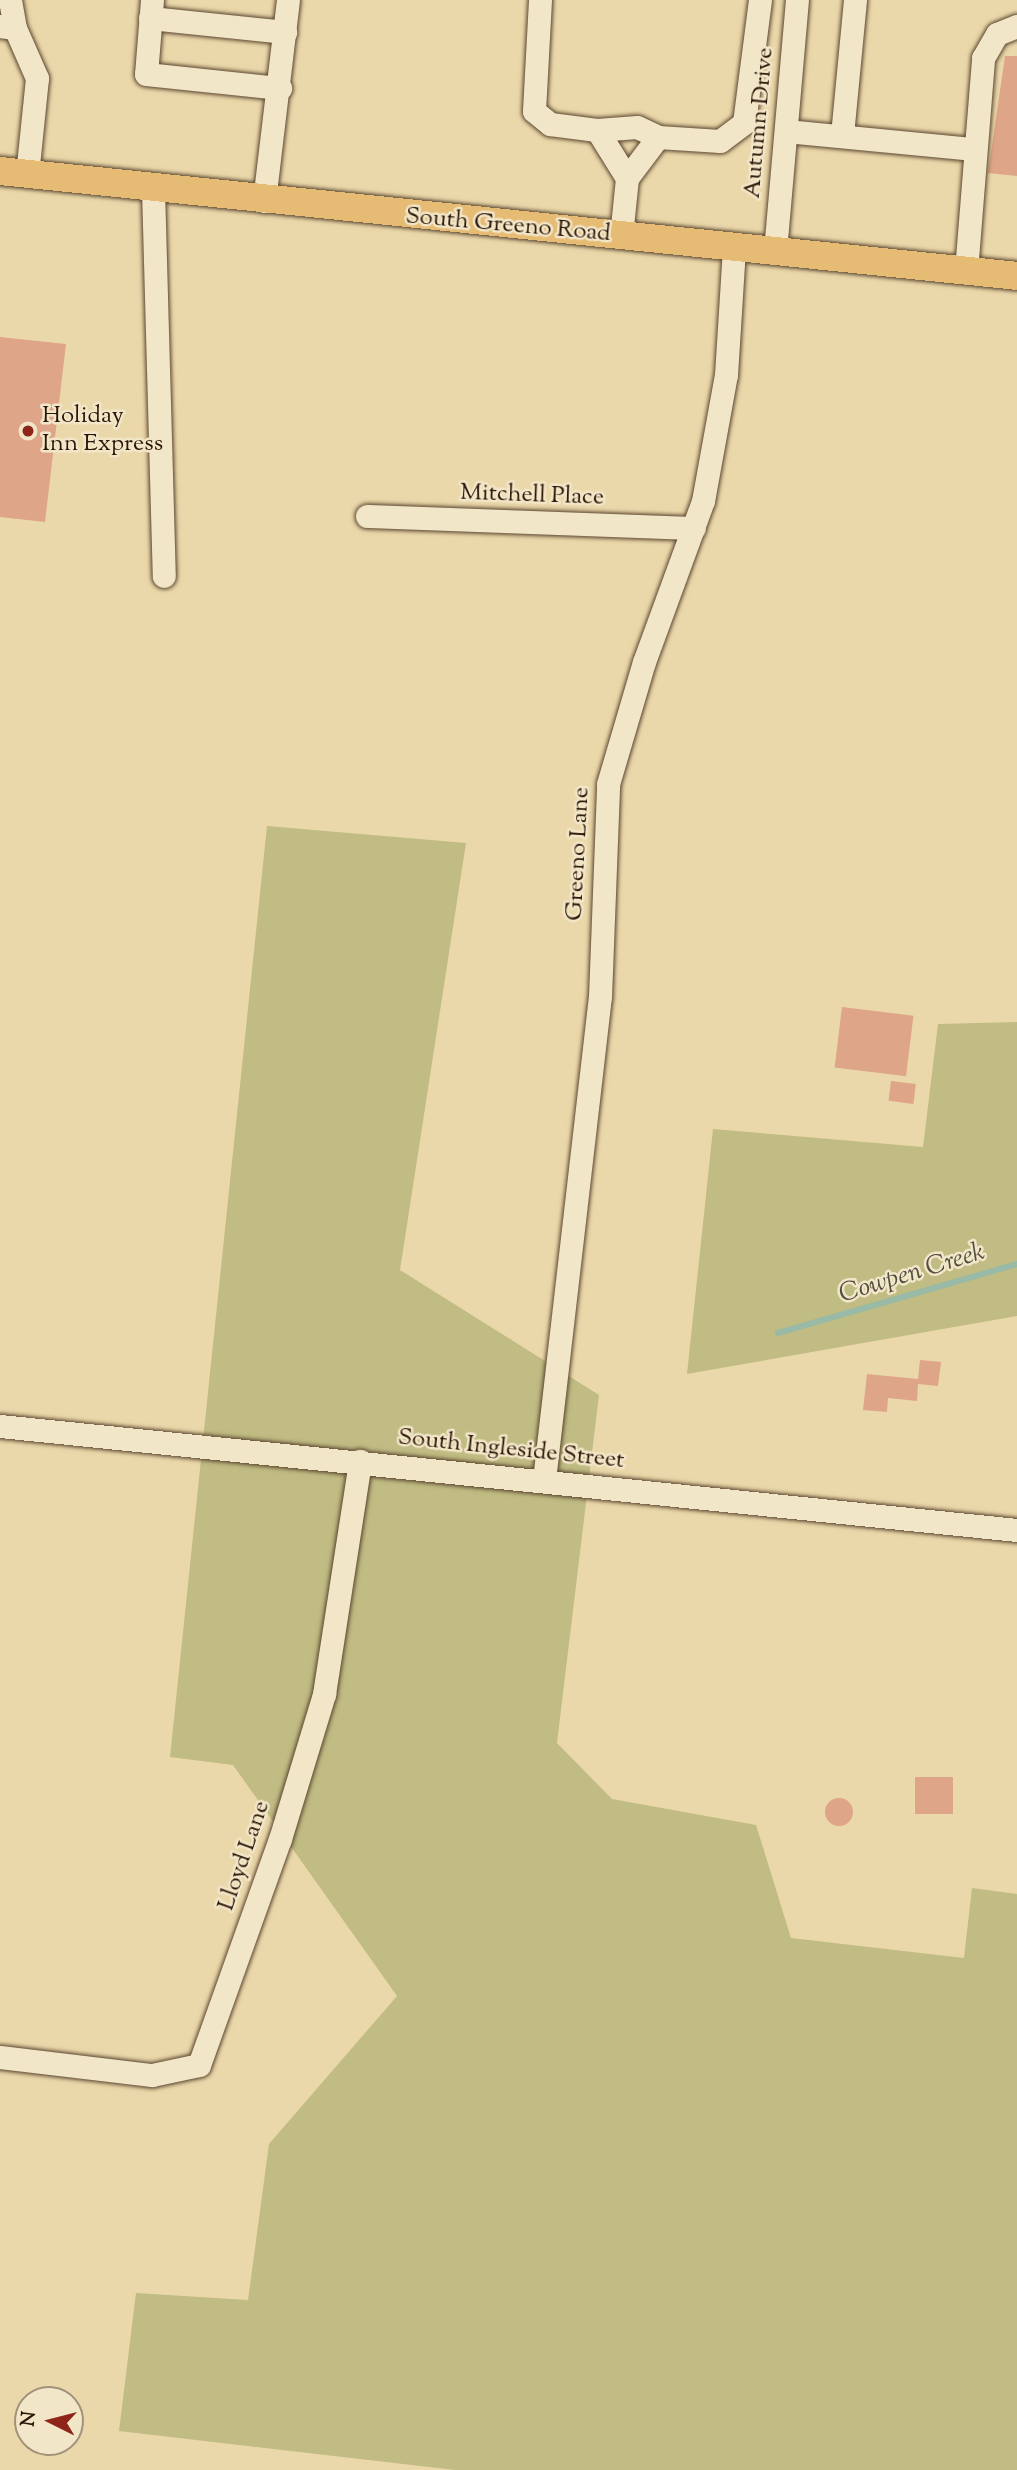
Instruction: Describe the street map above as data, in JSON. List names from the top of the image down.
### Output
{
  "streets": {
    "main road": ["South Greeno Road"],
    "street": [
      "Autumn Drive",
      "Mitchell Place",
      "Greeno Lane",
      "South Ingleside Street",
      "Lloyd Lane"
    ]
  },
  "crossings": [
    ["Autumn Drive", "South Greeno Road"],
    ["South Greeno Road", "Greeno Lane"],
    ["Mitchell Place", "Greeno Lane"],
    ["Greeno Lane", "South Ingleside Street"],
    ["South Ingleside Street", "Lloyd Lane"]
  ],
  "water": ["Cowpen Creek"],
  "places": ["Holiday Inn Express"],
  "north": "left"
}
